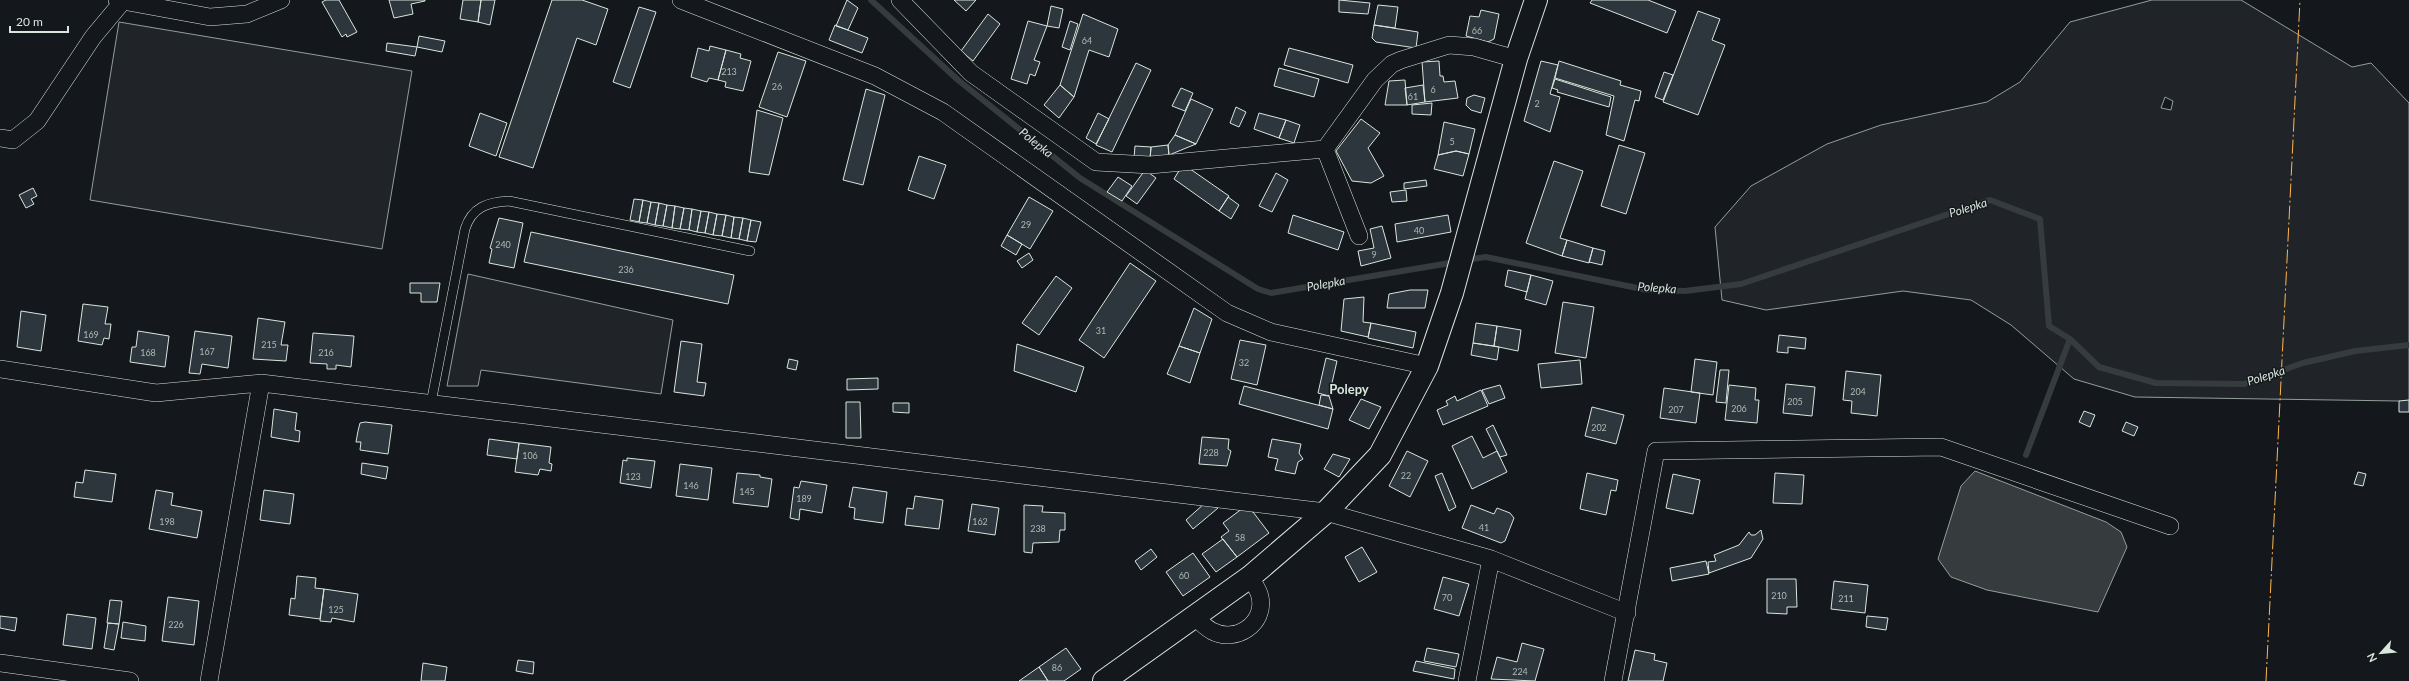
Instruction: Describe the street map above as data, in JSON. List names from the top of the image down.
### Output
{
  "districts": ["Polepy"],
  "water": ["Polepka"],
  "house_numbers": [
    "66",
    "64",
    "213",
    "26",
    "6",
    "61",
    "2",
    "5",
    "29",
    "40",
    "240",
    "9",
    "236",
    "31",
    "169",
    "215",
    "167",
    "168",
    "216",
    "32",
    "204",
    "205",
    "206",
    "207",
    "202",
    "228",
    "106",
    "22",
    "123",
    "146",
    "145",
    "189",
    "198",
    "162",
    "41",
    "238",
    "58",
    "60",
    "210",
    "70",
    "211",
    "125",
    "226",
    "86",
    "224"
  ],
  "scale_bar": "20 m",
  "north": "bottom left"
}
